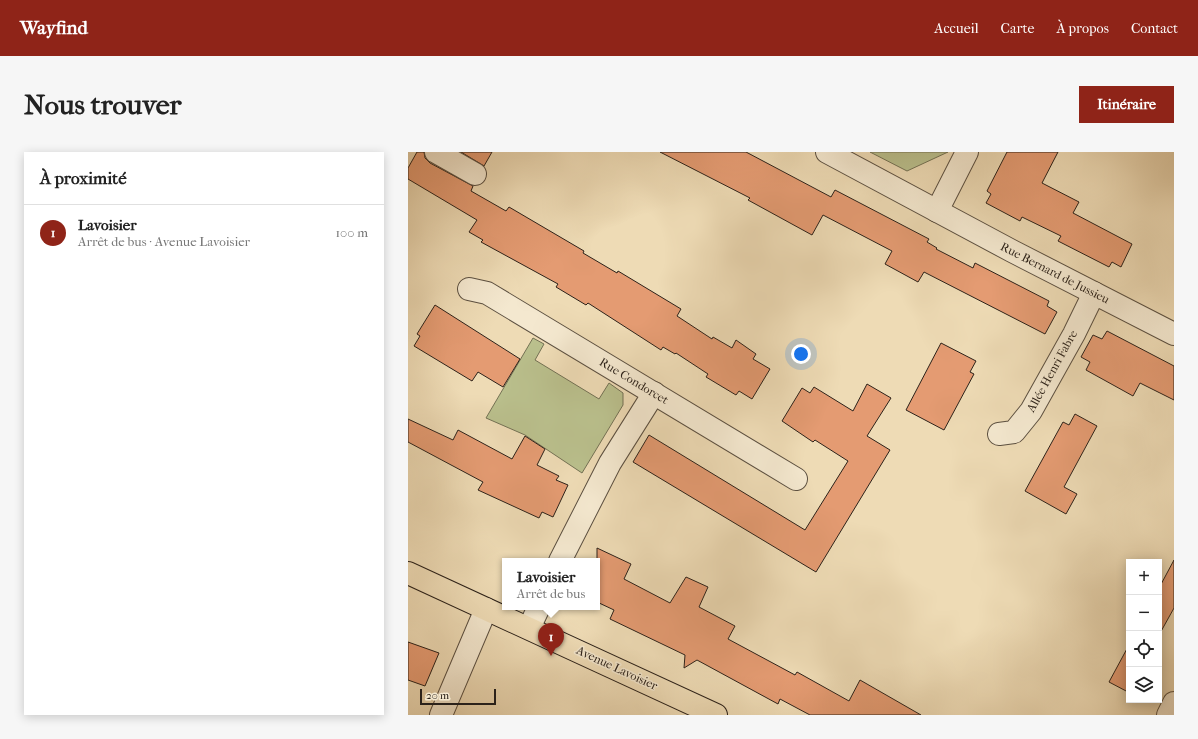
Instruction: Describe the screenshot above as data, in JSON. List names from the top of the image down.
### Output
{
  "streets": {
    "main road": ["Avenue Lavoisier"],
    "street": ["Rue Bernard de Jussieu", "Allée Henri Fabre", "Rue Condorcet"]
  },
  "crossings": [
    ["Rue Bernard de Jussieu", "Allée Henri Fabre"]
  ],
  "scale_bar": "20 m",
  "page": {
    "header": "Wayfind",
    "nav": [
      "Accueil",
      "Carte",
      "À propos",
      "Contact"
    ],
    "buttons": "Itinéraire",
    "title": "Nous trouver",
    "heading": "À proximité",
    "list": [
      {
        "mark": "1",
        "name": "Lavoisier",
        "note": "Arrêt de bus · Avenue Lavoisier",
        "value": "100 m"
      }
    ],
    "popup": ["Lavoisier", "Arrêt de bus"],
    "map_buttons": ["+", "−"],
    "pins": "1",
    "scale": "20 m"
  }
}
